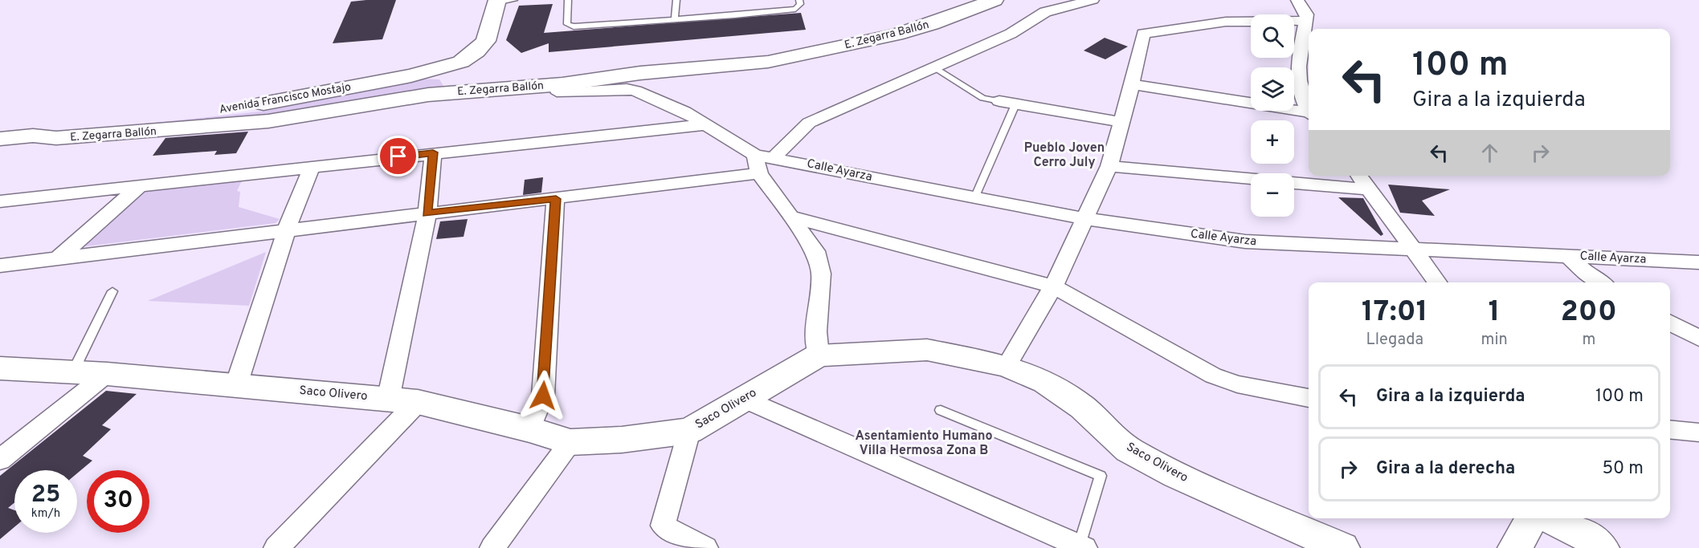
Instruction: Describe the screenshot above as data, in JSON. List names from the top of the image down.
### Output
{
  "streets": {
    "street": [
      "E. Zegarra Ballón",
      "Avenida Francisco Mostajo",
      "Calle Ayarza",
      "Saco Olivero"
    ]
  },
  "crossings": [
    ["E. Zegarra Ballón", "Avenida Francisco Mostajo"]
  ],
  "districts": ["Pueblo Joven Cerro July", "Asentamiento Humano Villa Hermosa Zona B"],
  "page": {
    "map_buttons": ["+", "−"],
    "turn": ["100 m", "Gira a la izquierda"],
    "eta": [
      "17:01",
      "Llegada",
      "1",
      "min",
      "200",
      "m"
    ],
    "list": [
      {
        "name": "Gira a la izquierda",
        "value": "100 m"
      },
      {
        "name": "Gira a la derecha",
        "value": "50 m"
      }
    ],
    "speed": "25 km/h",
    "limit": "30"
  }
}
